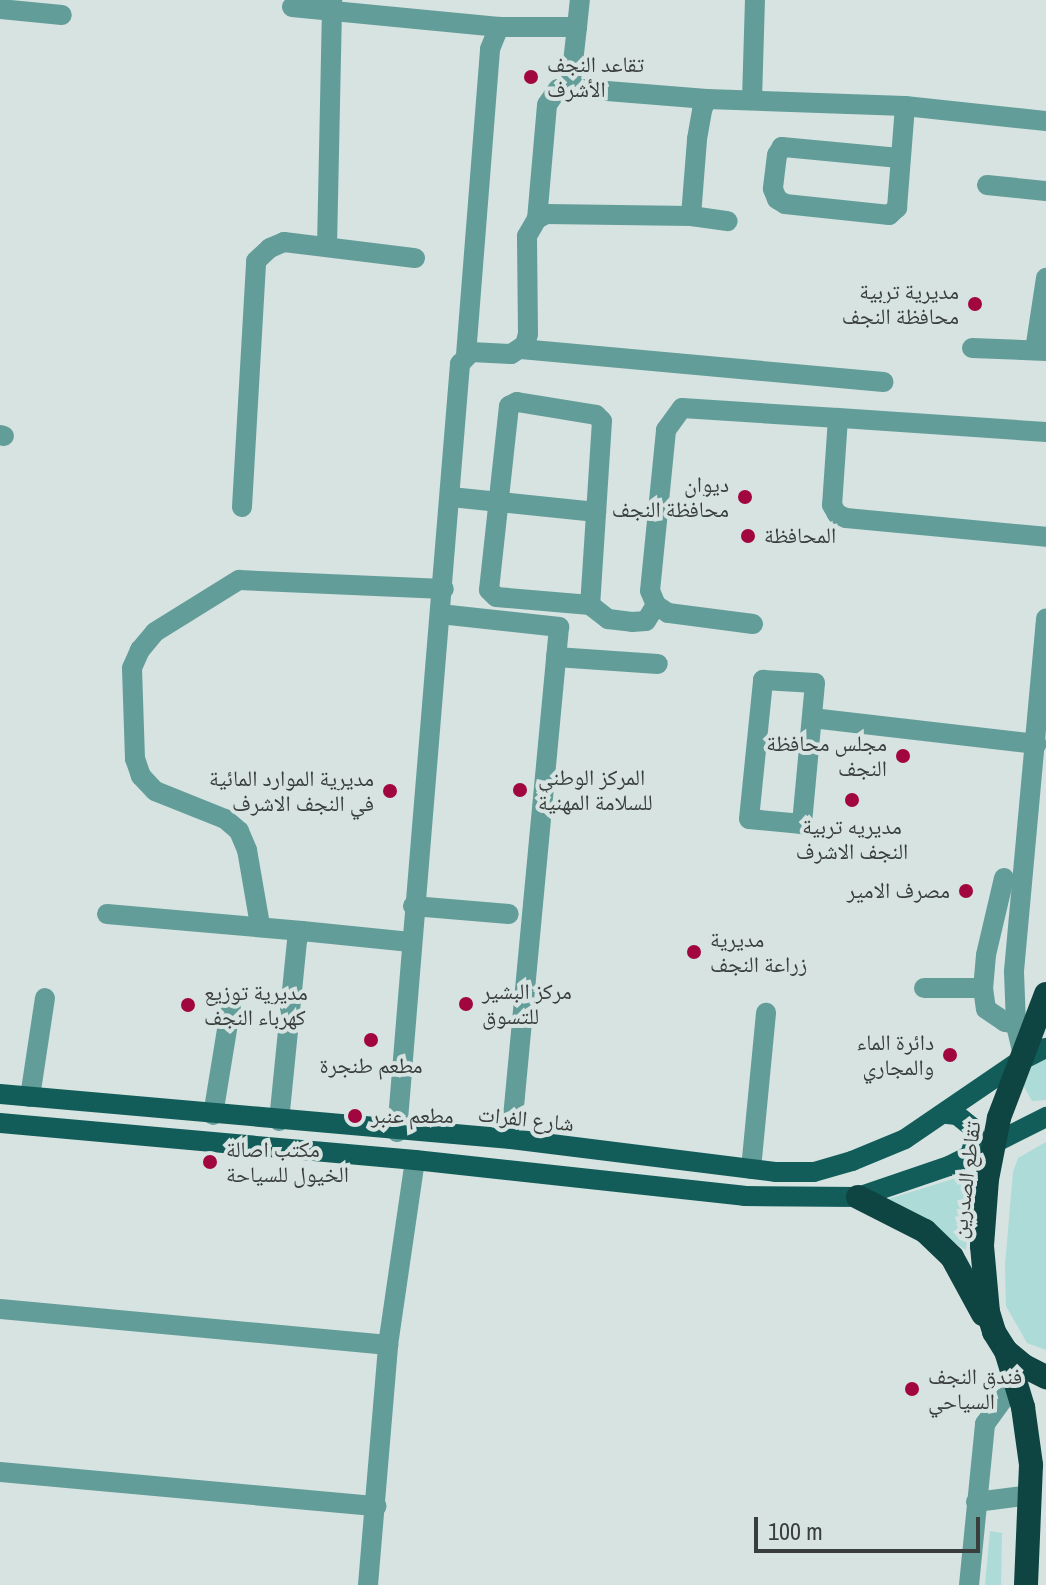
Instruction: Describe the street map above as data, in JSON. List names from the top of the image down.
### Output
{
  "streets": {
    "highway": ["تقاطع الصدرين"],
    "main road": ["شارع الفرات"]
  },
  "crossings": [
    ["شارع الفرات", "تقاطع الصدرين"]
  ],
  "places": [
    "تقاعد النجف الأشرف",
    "مديرية تربية محافظة النجف",
    "ديوان محافظة النجف",
    "المحافظة",
    "مجلس محافظة النجف",
    "المركز الوطني للسلامة المهنية",
    "مديرية الموارد المائية في النجف الاشرف",
    "مديريه تربية النجف الاشرف",
    "مصرف الامير",
    "مديرية زراعة النجف",
    "مركز البشير للتسوق",
    "مديرية توزيع كهرباء النجف",
    "مطعم طنجرة",
    "دائرة الماء والمجاري",
    "مطعم عنبر",
    "مكتب اصالة الخيول للسياحة",
    "فندق النجف السياحي"
  ],
  "scale_bar": "100 m"
}
